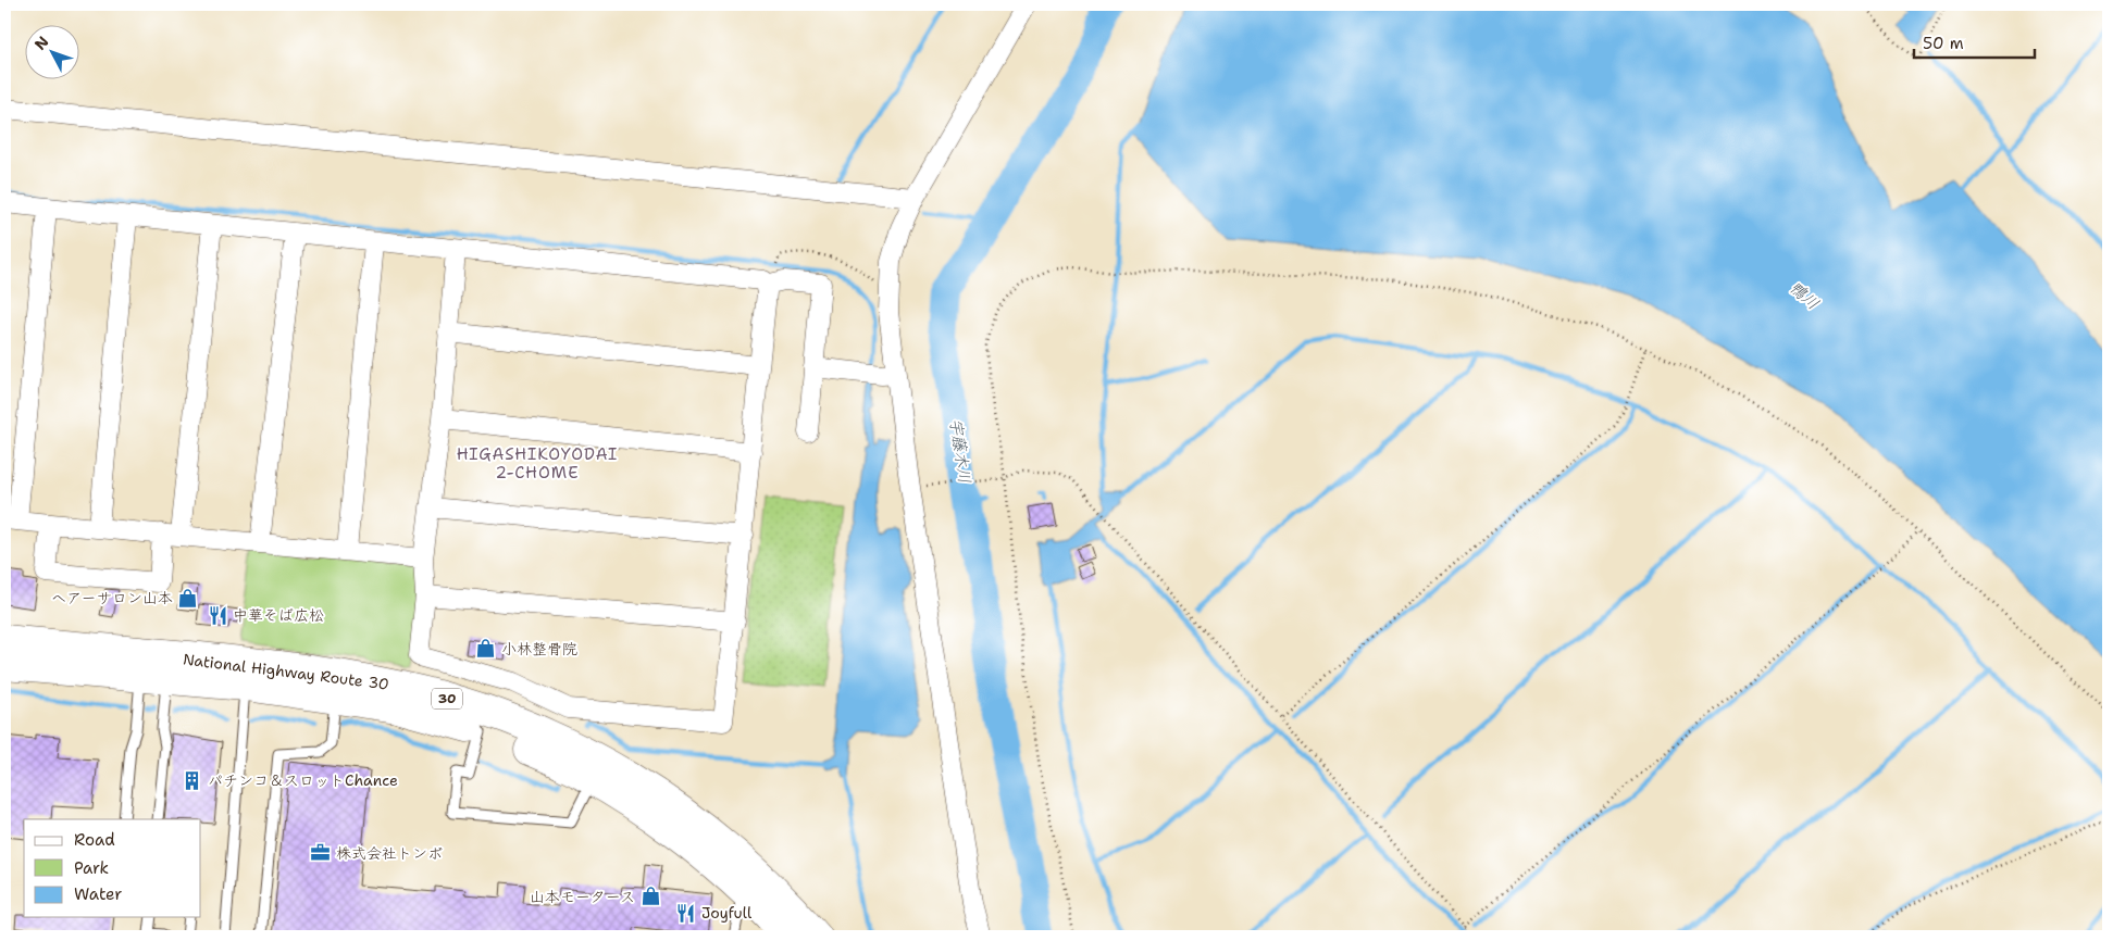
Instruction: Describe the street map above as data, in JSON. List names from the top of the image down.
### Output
{
  "streets": {
    "highway": ["National Highway Route 30", "30"]
  },
  "districts": ["HIGASHIKOYODAI 2-CHOME"],
  "water": ["鴨川", "宇藤木川"],
  "places": {
    "shop": ["ヘアーサロン山本", "小林整骨院", "山本モータース"],
    "restaurant": ["中華そば広松", "Joyfull"],
    "building": ["パチンコ＆スロットChance"],
    "office": ["株式会社トンボ"]
  },
  "legend": ["Road", "Park", "Water"],
  "scale_bar": "50 m",
  "north": "top left"
}
